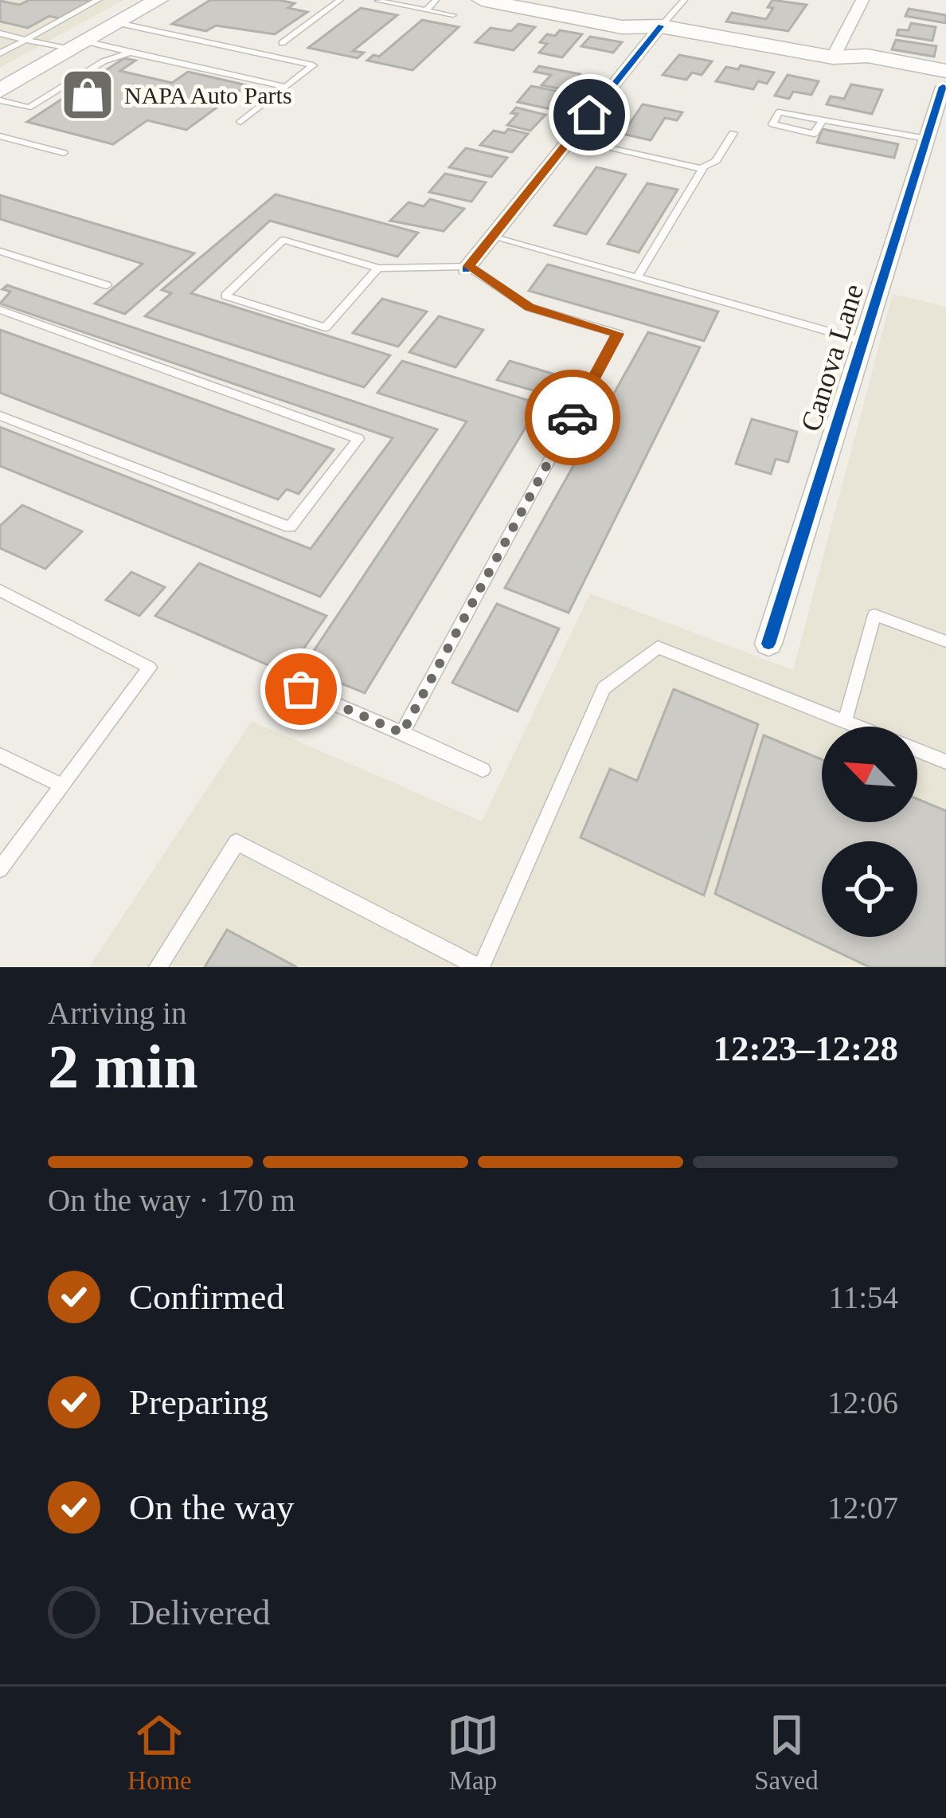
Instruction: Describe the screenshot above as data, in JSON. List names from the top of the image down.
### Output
{
  "streets": {
    "street": ["Canova Lane"]
  },
  "places": {
    "shop": ["NAPA Auto Parts"]
  },
  "north": "top left",
  "page": {
    "heading": ["2 min", "Arriving in", "12:23–12:28"],
    "bar": "On the way · 170 m",
    "list": [
      ["Confirmed", "11:54"],
      ["Preparing", "12:06"],
      ["On the way", "12:07"],
      "Delivered"
    ],
    "tabs": ["Home", "Map", "Saved"]
  }
}
